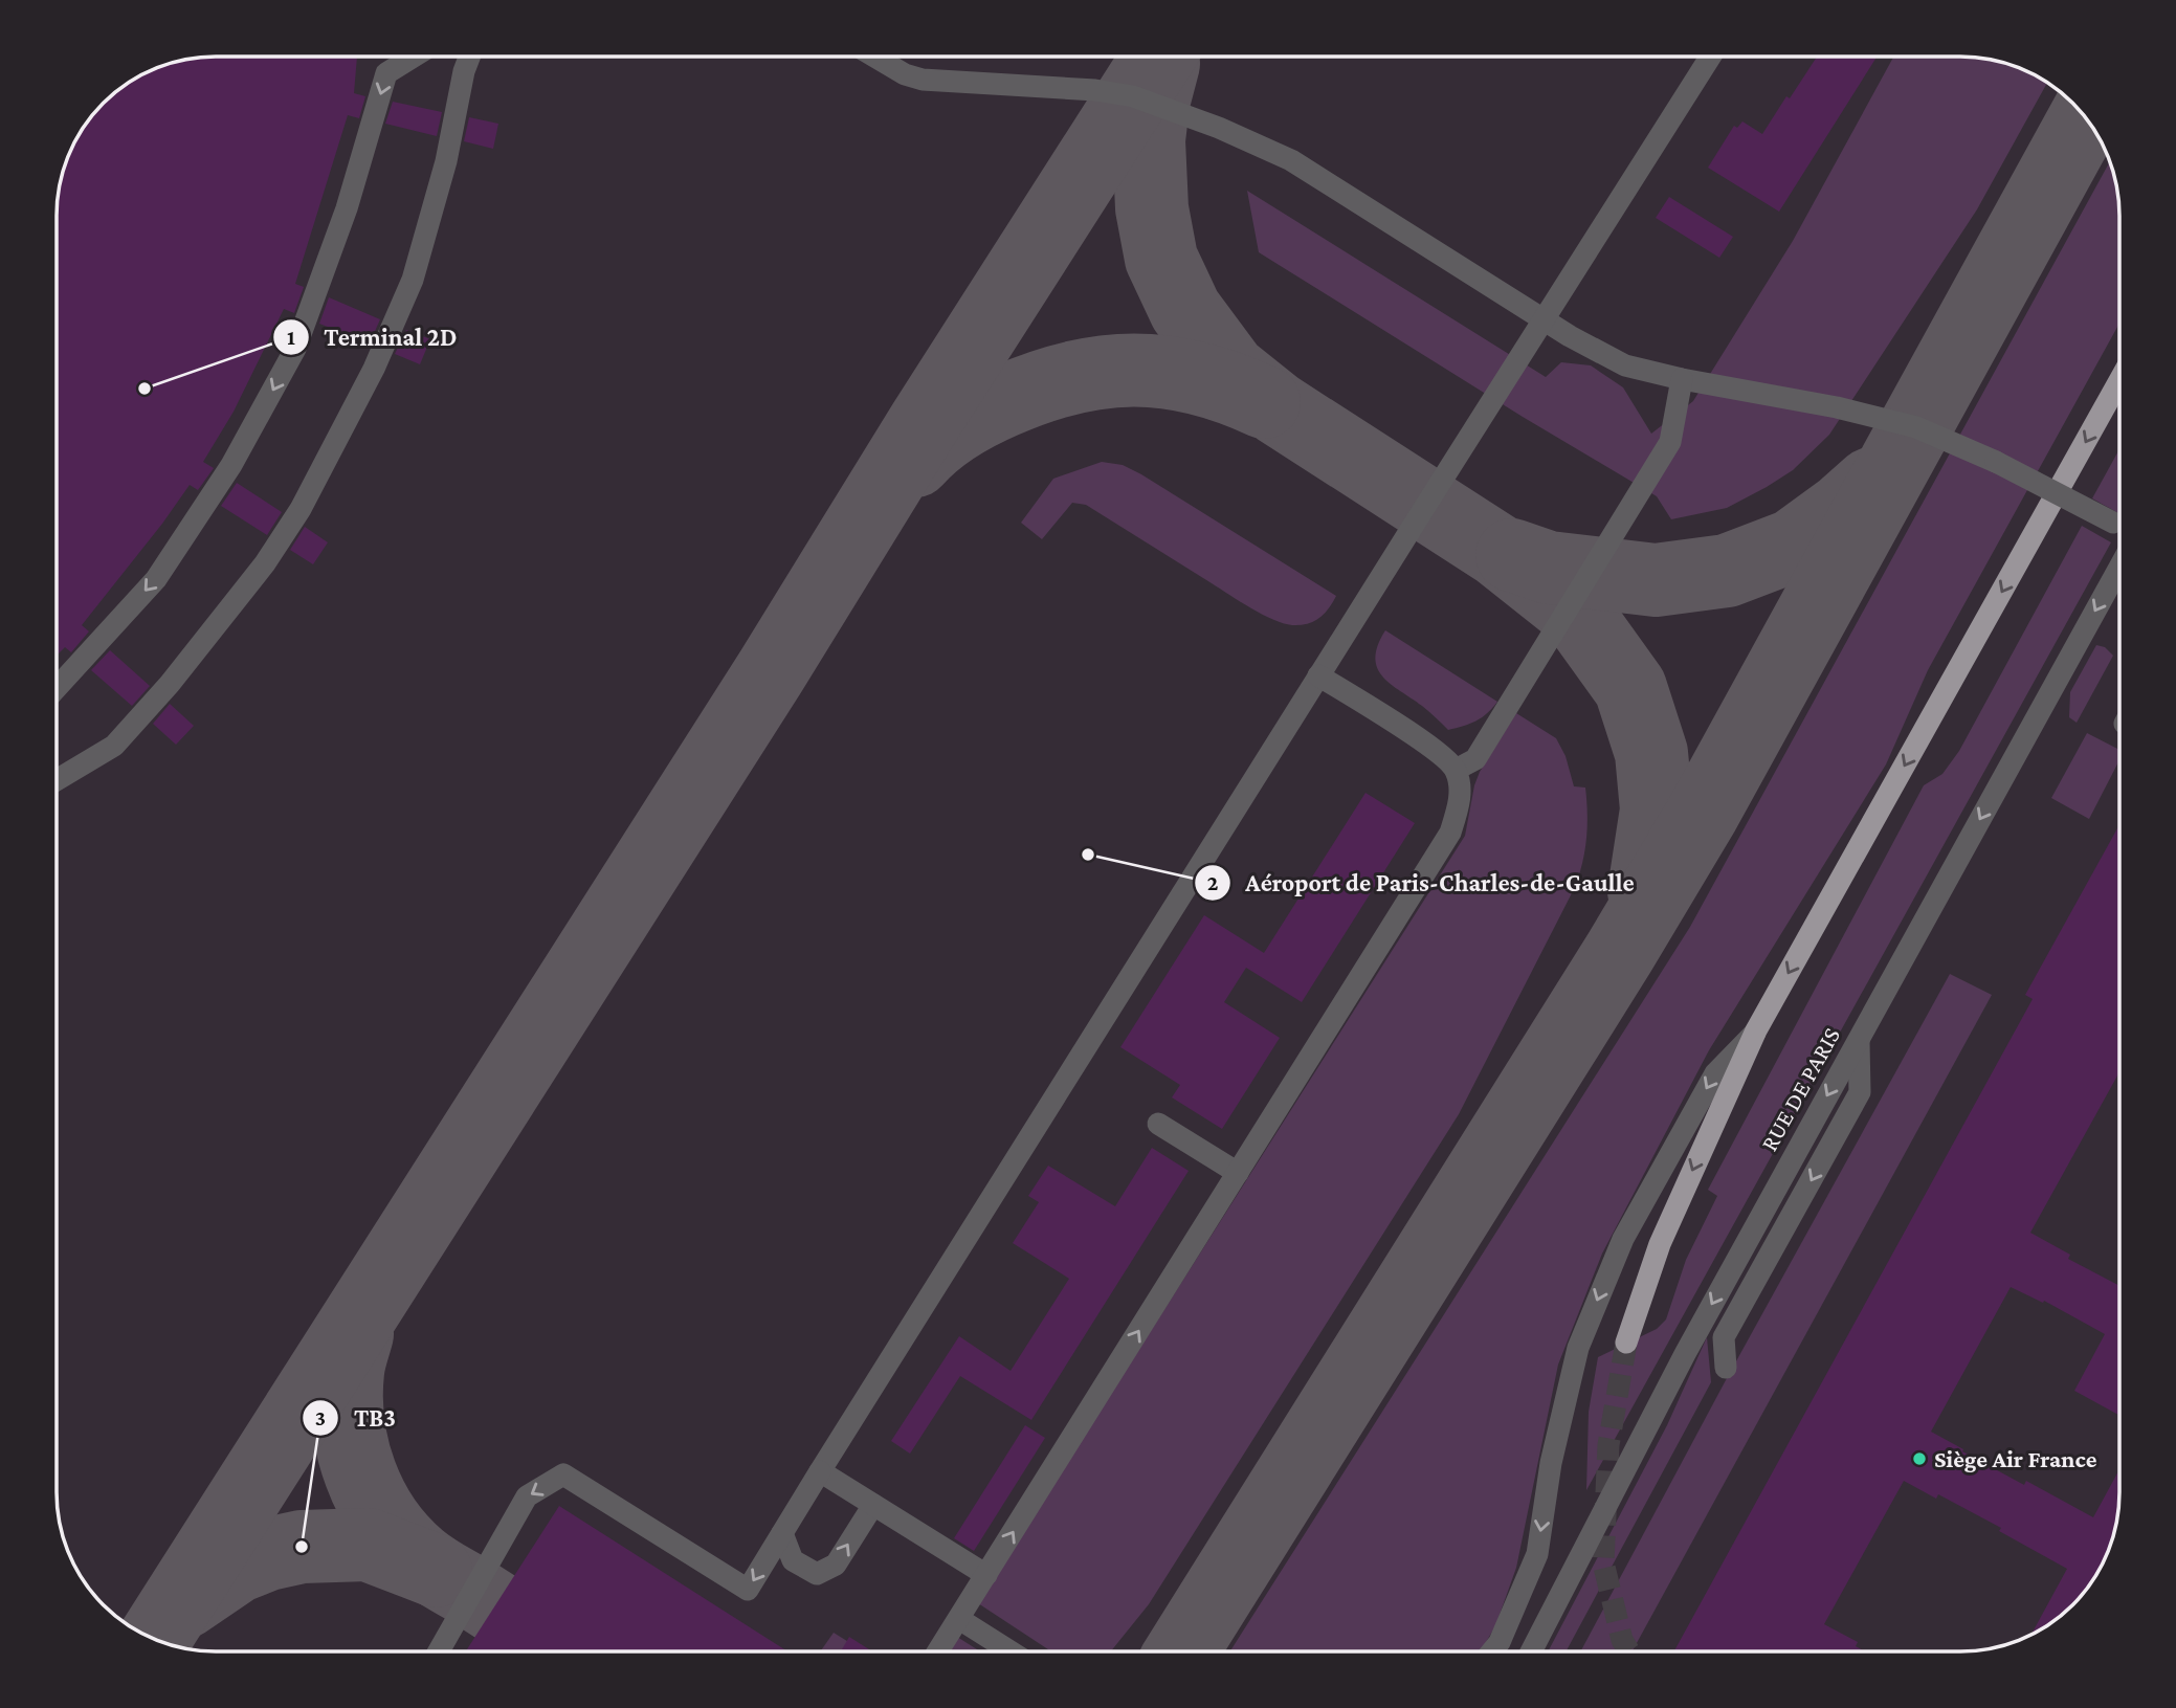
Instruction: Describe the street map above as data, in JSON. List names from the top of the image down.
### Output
{
  "streets": {
    "street": ["RUE DE PARIS"]
  },
  "places": [
    "Terminal 2D",
    "Aéroport de Paris-Charles-de-Gaulle",
    "Siège Air France",
    "TB3"
  ]
}
